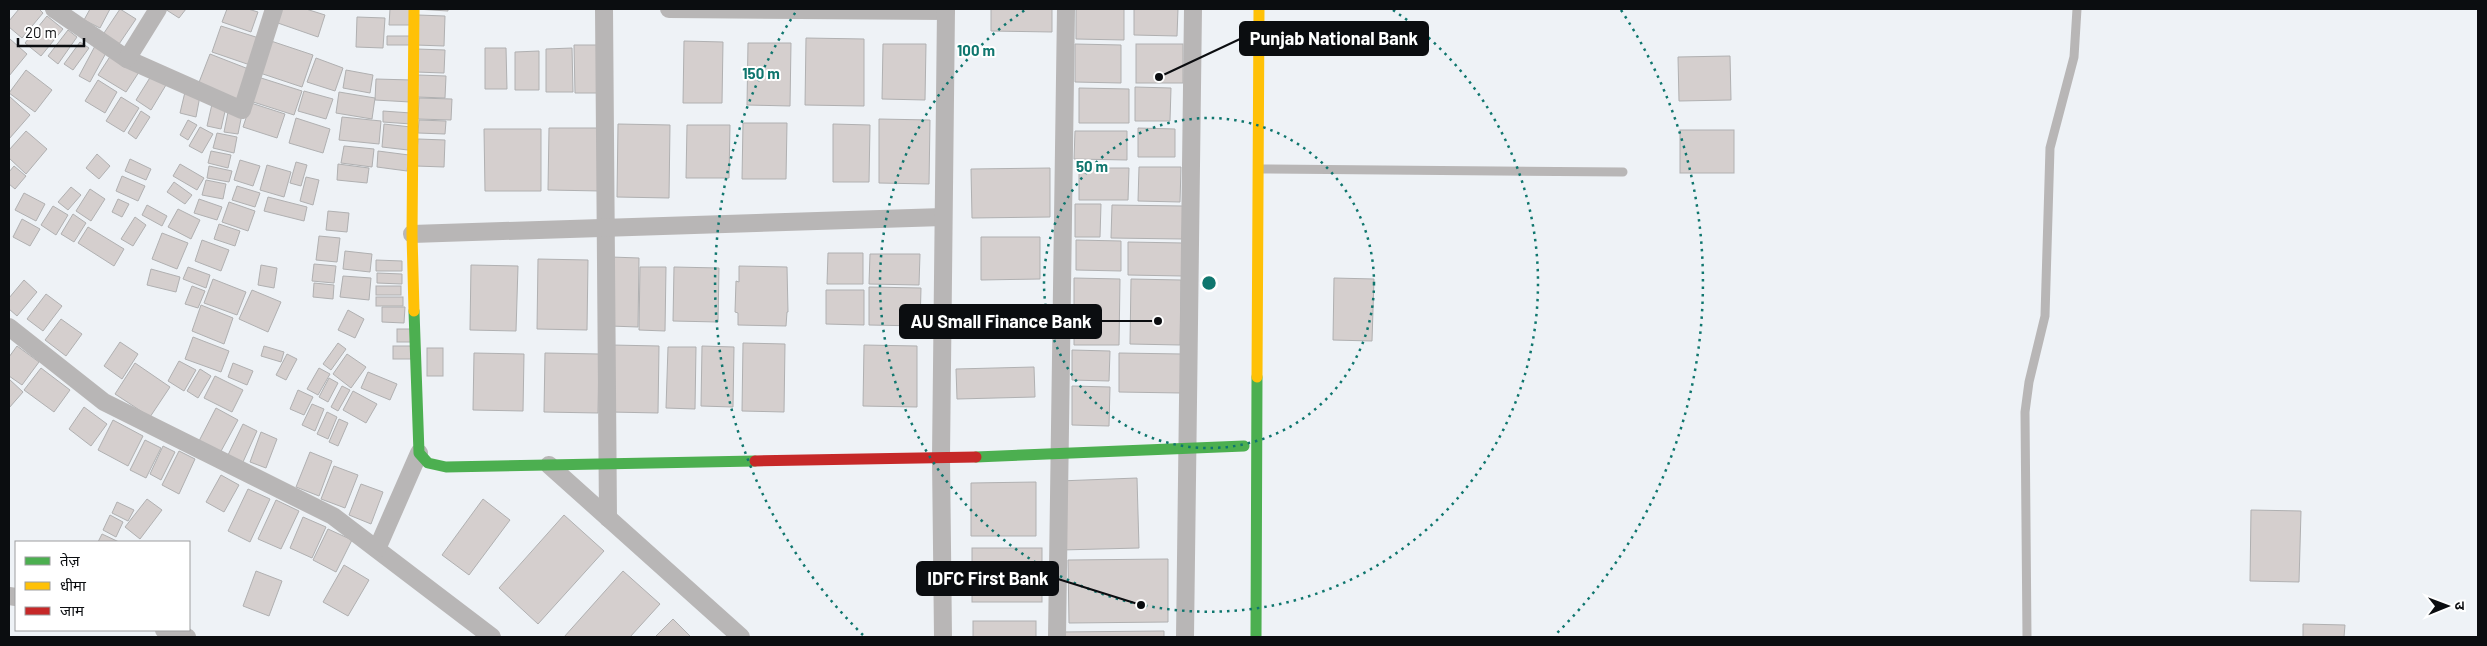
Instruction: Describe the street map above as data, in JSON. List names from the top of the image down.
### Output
{
  "places": ["Punjab National Bank", "AU Small Finance Bank", "IDFC First Bank"],
  "legend": ["तेज़", "धीमा", "जाम"],
  "scale_bar": "20 m",
  "north": "right",
  "rings": ["100 m", "150 m", "50 m"]
}
